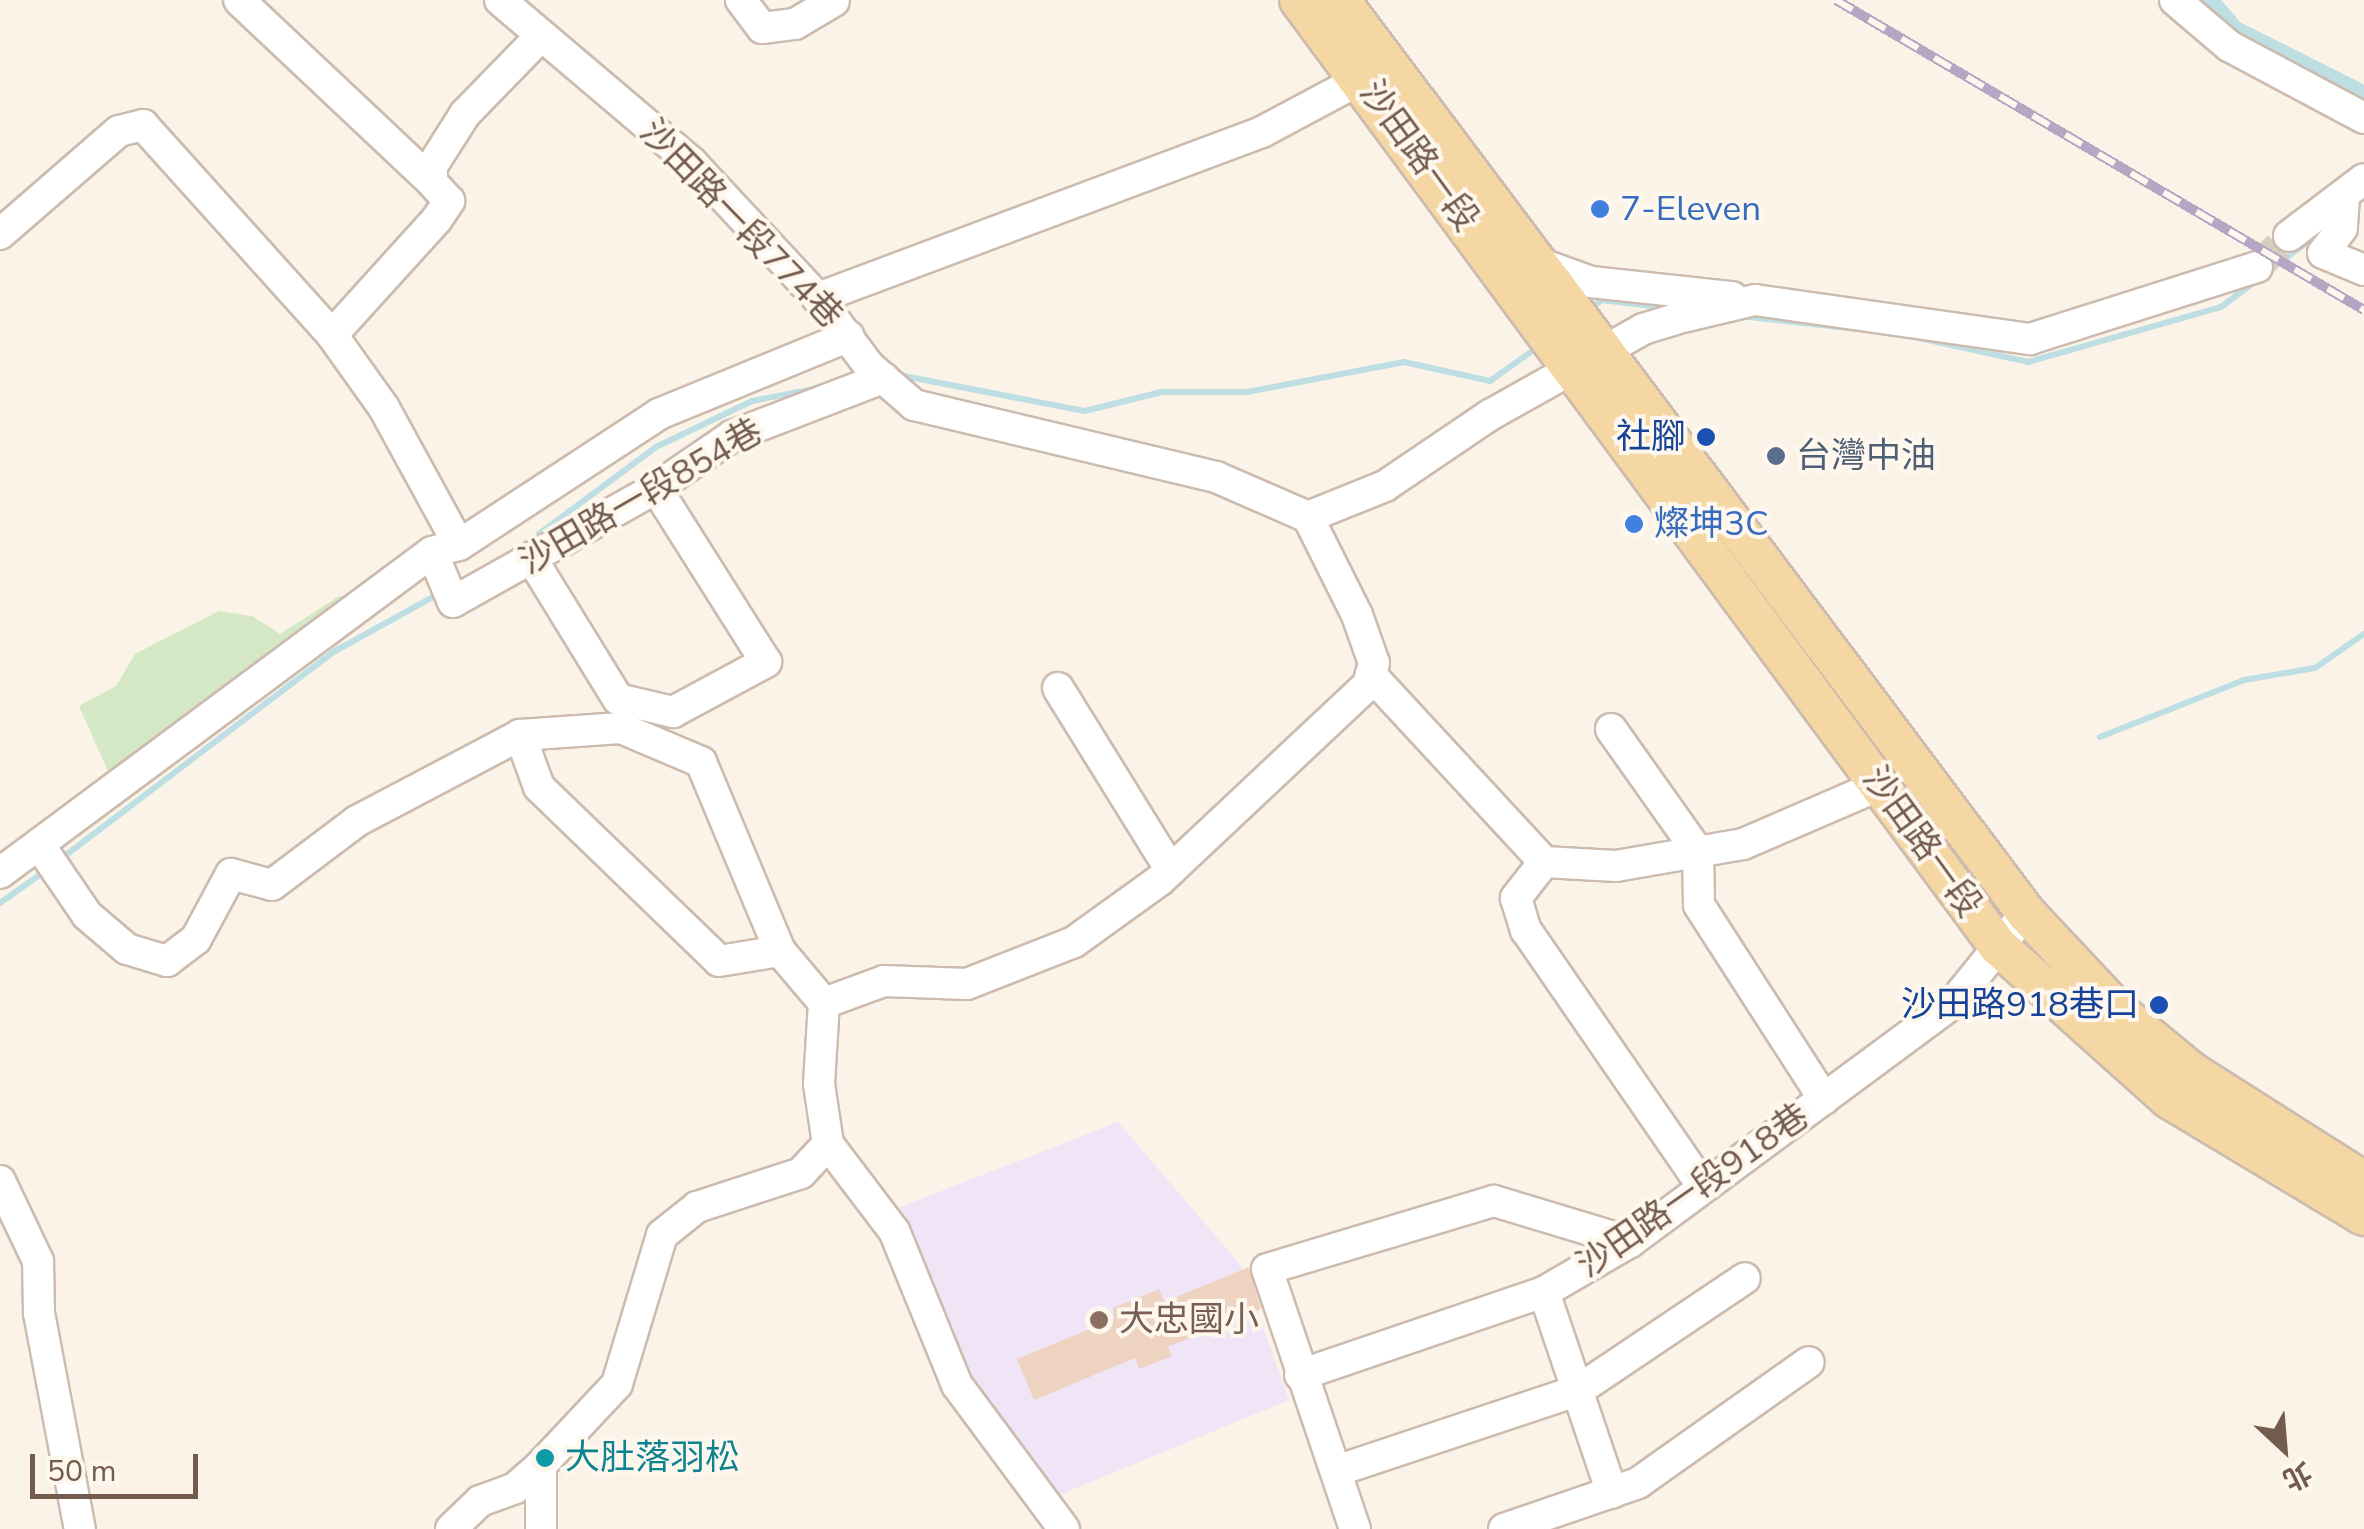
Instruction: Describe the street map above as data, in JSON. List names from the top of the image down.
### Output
{
  "streets": {
    "main road": ["沙田路一段"],
    "street": ["沙田路一段774巷", "沙田路一段854巷", "沙田路一段918巷"]
  },
  "crossings": [
    ["沙田路一段", "沙田路一段918巷"],
    ["沙田路一段774巷", "沙田路一段854巷"]
  ],
  "places": [
    "7-Eleven",
    "社腳",
    "台灣中油",
    "燦坤3C",
    "沙田路918巷口",
    "大忠國小",
    "大肚落羽松"
  ],
  "scale_bar": "50 m",
  "north": "bottom right"
}
